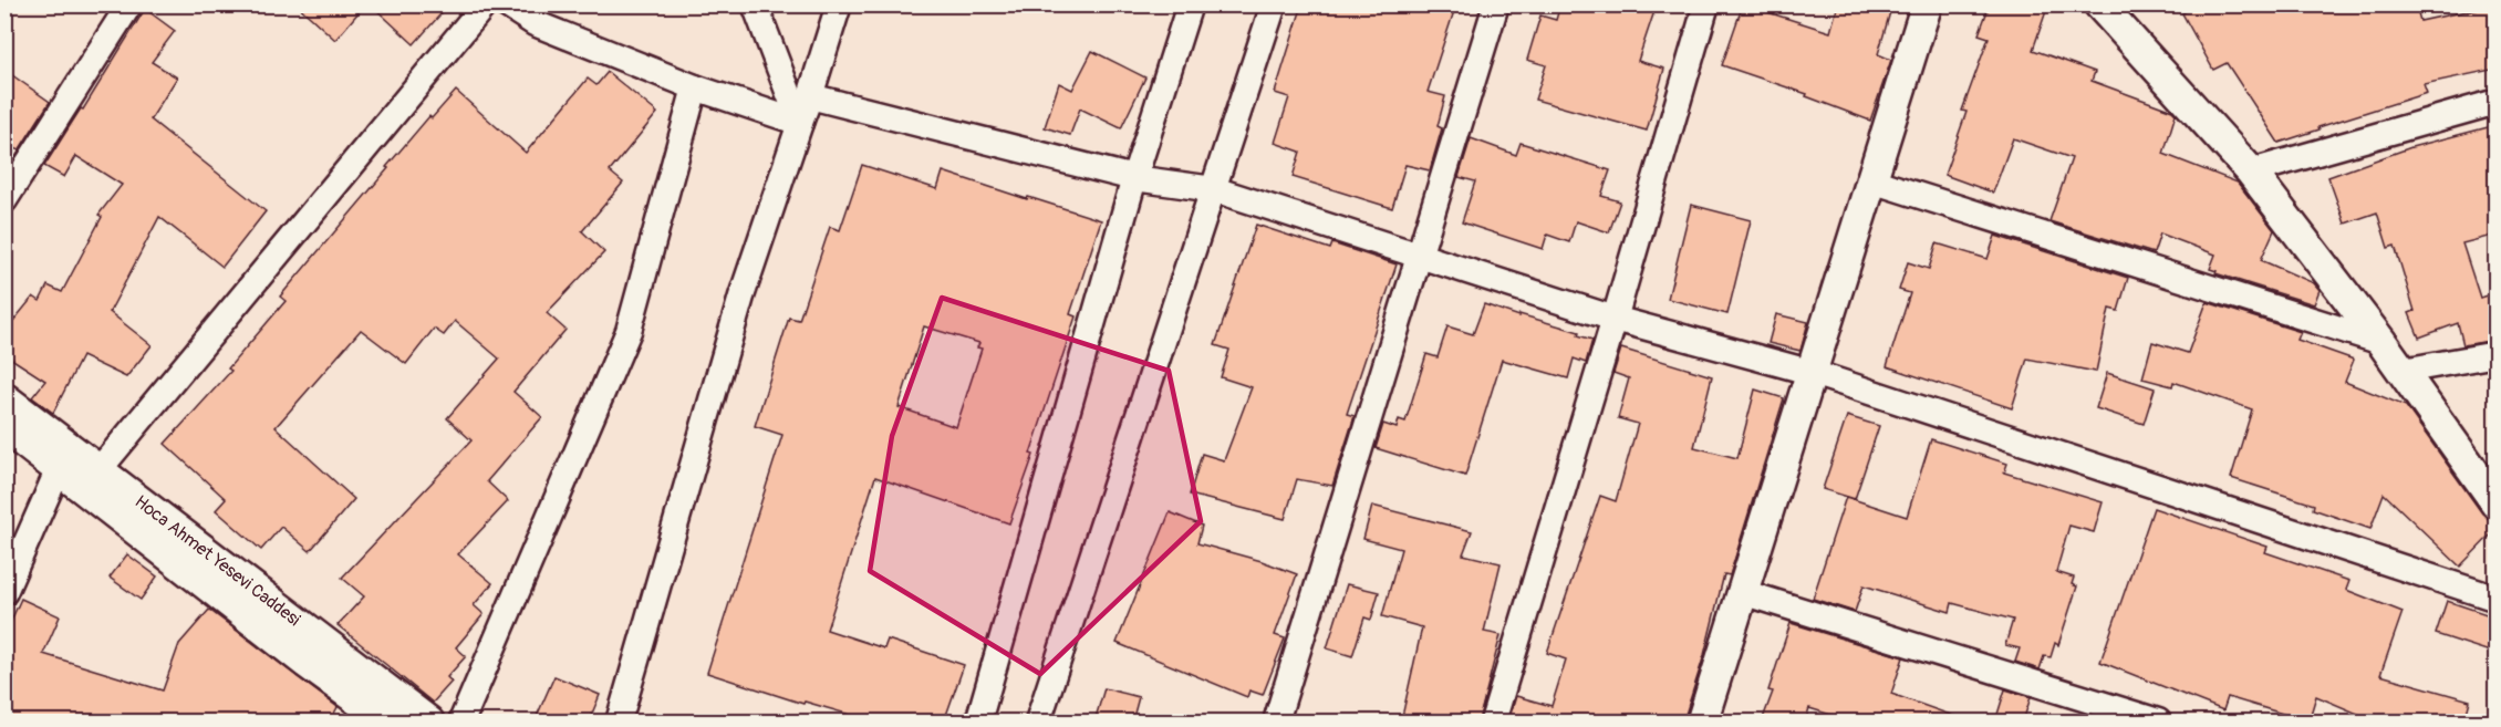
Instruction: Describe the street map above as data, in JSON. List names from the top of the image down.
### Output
{
  "streets": {
    "street": ["Hoca Ahmet Yesevi Caddesi"]
  }
}
